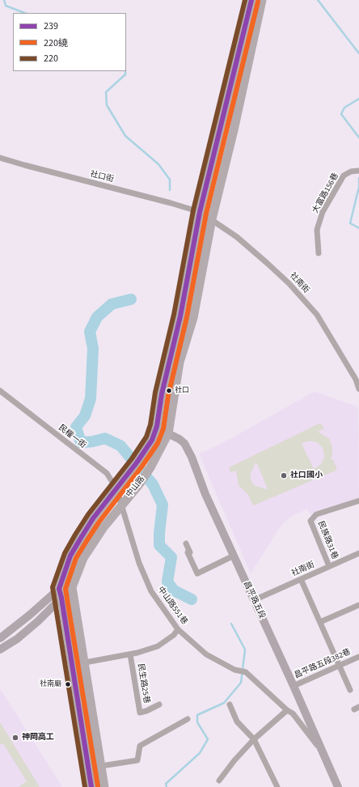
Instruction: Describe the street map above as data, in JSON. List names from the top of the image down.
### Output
{
  "streets": {
    "main road": ["中山路"],
    "street": [
      "社口街",
      "大富路156巷",
      "社南街",
      "民權一街",
      "民族路31巷",
      "昌平路五段",
      "中山路551巷",
      "昌平路五段382巷",
      "民生路25巷"
    ]
  },
  "crossings": [
    ["社口街", "社南街"],
    ["社口街", "中山路"],
    ["社南街", "中山路"],
    ["社南街", "民族路31巷"],
    ["社南街", "昌平路五段"],
    ["民權一街", "中山路"],
    ["民權一街", "中山路551巷"],
    ["中山路", "昌平路五段"],
    ["中山路", "中山路551巷"],
    ["昌平路五段", "中山路551巷"],
    ["昌平路五段", "昌平路五段382巷"]
  ],
  "places": [
    "社口",
    "社口國小",
    "社南廟",
    "神岡高工"
  ],
  "lines": ["transit line 239", "transit line 220", "transit line 220繞"],
  "legend": ["239", "220繞", "220"]
}
